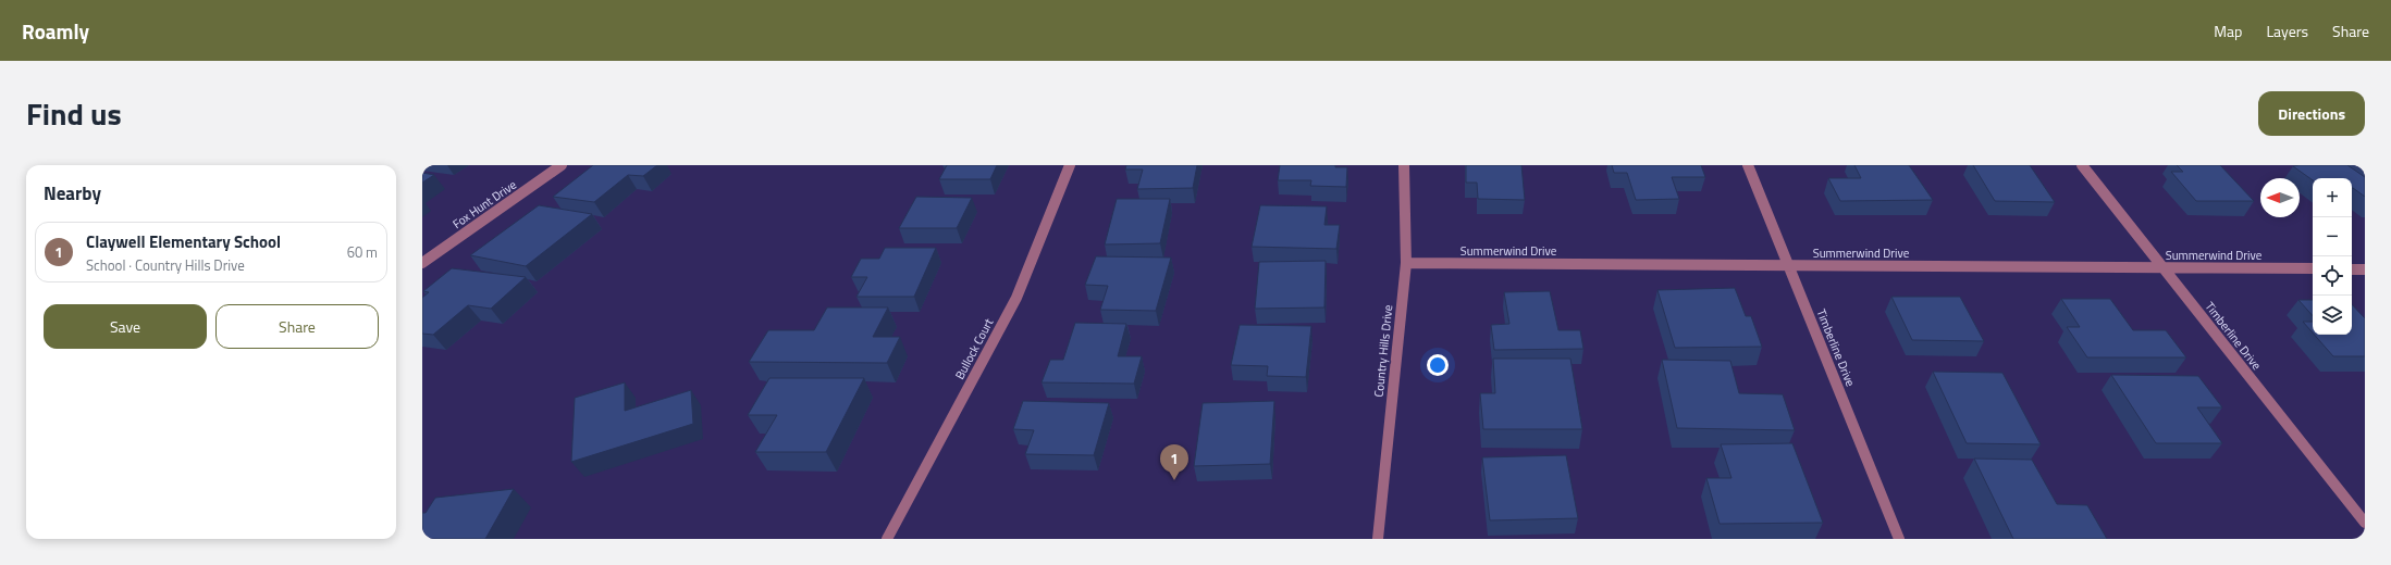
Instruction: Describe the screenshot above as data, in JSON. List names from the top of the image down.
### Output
{
  "streets": {
    "street": [
      "Fox Hunt Drive",
      "Summerwind Drive",
      "Timberline Drive",
      "Bullock Court",
      "Country Hills Drive"
    ]
  },
  "crossings": [
    ["Summerwind Drive", "Timberline Drive"],
    ["Summerwind Drive", "Country Hills Drive"]
  ],
  "north": "left",
  "page": {
    "header": "Roamly",
    "nav": ["Map", "Layers", "Share"],
    "title": "Find us",
    "buttons": [
      "Directions",
      ["Save", "Share"]
    ],
    "heading": "Nearby",
    "map_buttons": ["+", "−"],
    "list": [
      {
        "mark": "1",
        "name": "Claywell Elementary School",
        "note": "School · Country Hills Drive",
        "value": "60 m"
      }
    ],
    "pins": "1"
  }
}
